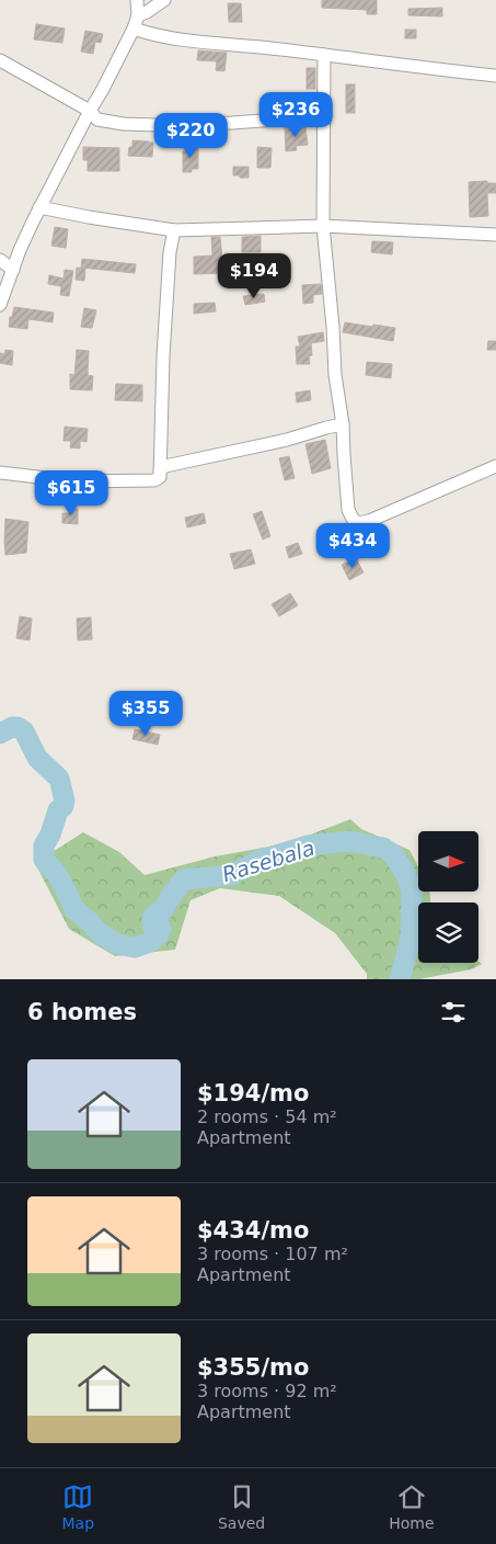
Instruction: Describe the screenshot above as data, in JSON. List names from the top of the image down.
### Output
{
  "water": ["Rasebala"],
  "north": "right",
  "page": {
    "price": [
      "$236",
      "$220",
      "$194",
      "$615",
      "$434",
      "$355"
    ],
    "heading": "6 homes",
    "list": [
      {
        "name": "$194/mo",
        "note": "2 rooms · 54 m² · Apartment"
      },
      {
        "name": "$434/mo",
        "note": "3 rooms · 107 m² · Apartment"
      },
      {
        "name": "$355/mo",
        "note": "3 rooms · 92 m² · Apartment"
      }
    ],
    "tabs": ["Map", "Saved", "Home"]
  }
}
